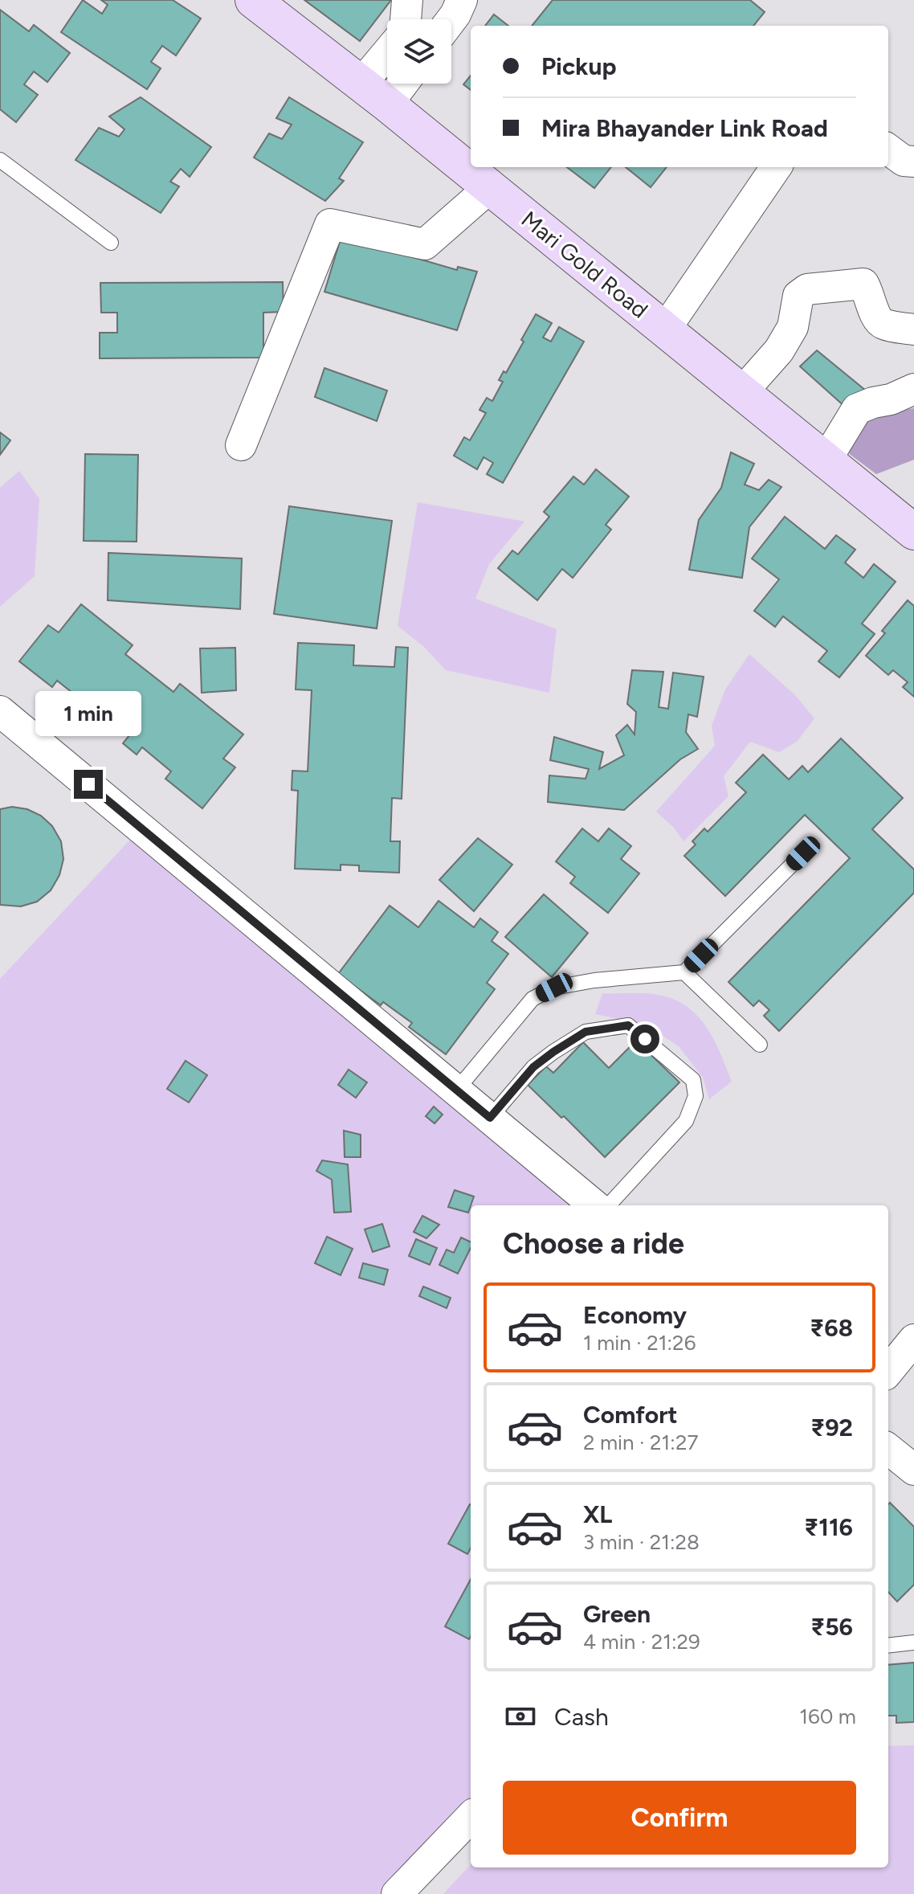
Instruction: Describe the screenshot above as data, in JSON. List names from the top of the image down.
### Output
{
  "streets": {
    "street": ["Mari Gold Road"]
  },
  "page": {
    "banner": ["Pickup", "Mira Bhayander Link Road"],
    "bubble": "1 min",
    "heading": "Choose a ride",
    "list": [
      {
        "name": "Economy",
        "note": "1 min · 21:26",
        "value": "₹68"
      },
      {
        "name": "Comfort",
        "note": "2 min · 21:27",
        "value": "₹92"
      },
      {
        "name": "XL",
        "note": "3 min · 21:28",
        "value": "₹116"
      },
      {
        "name": "Green",
        "note": "4 min · 21:29",
        "value": "₹56"
      }
    ],
    "pay": ["Cash", "160 m"],
    "buttons": "Confirm"
  }
}
